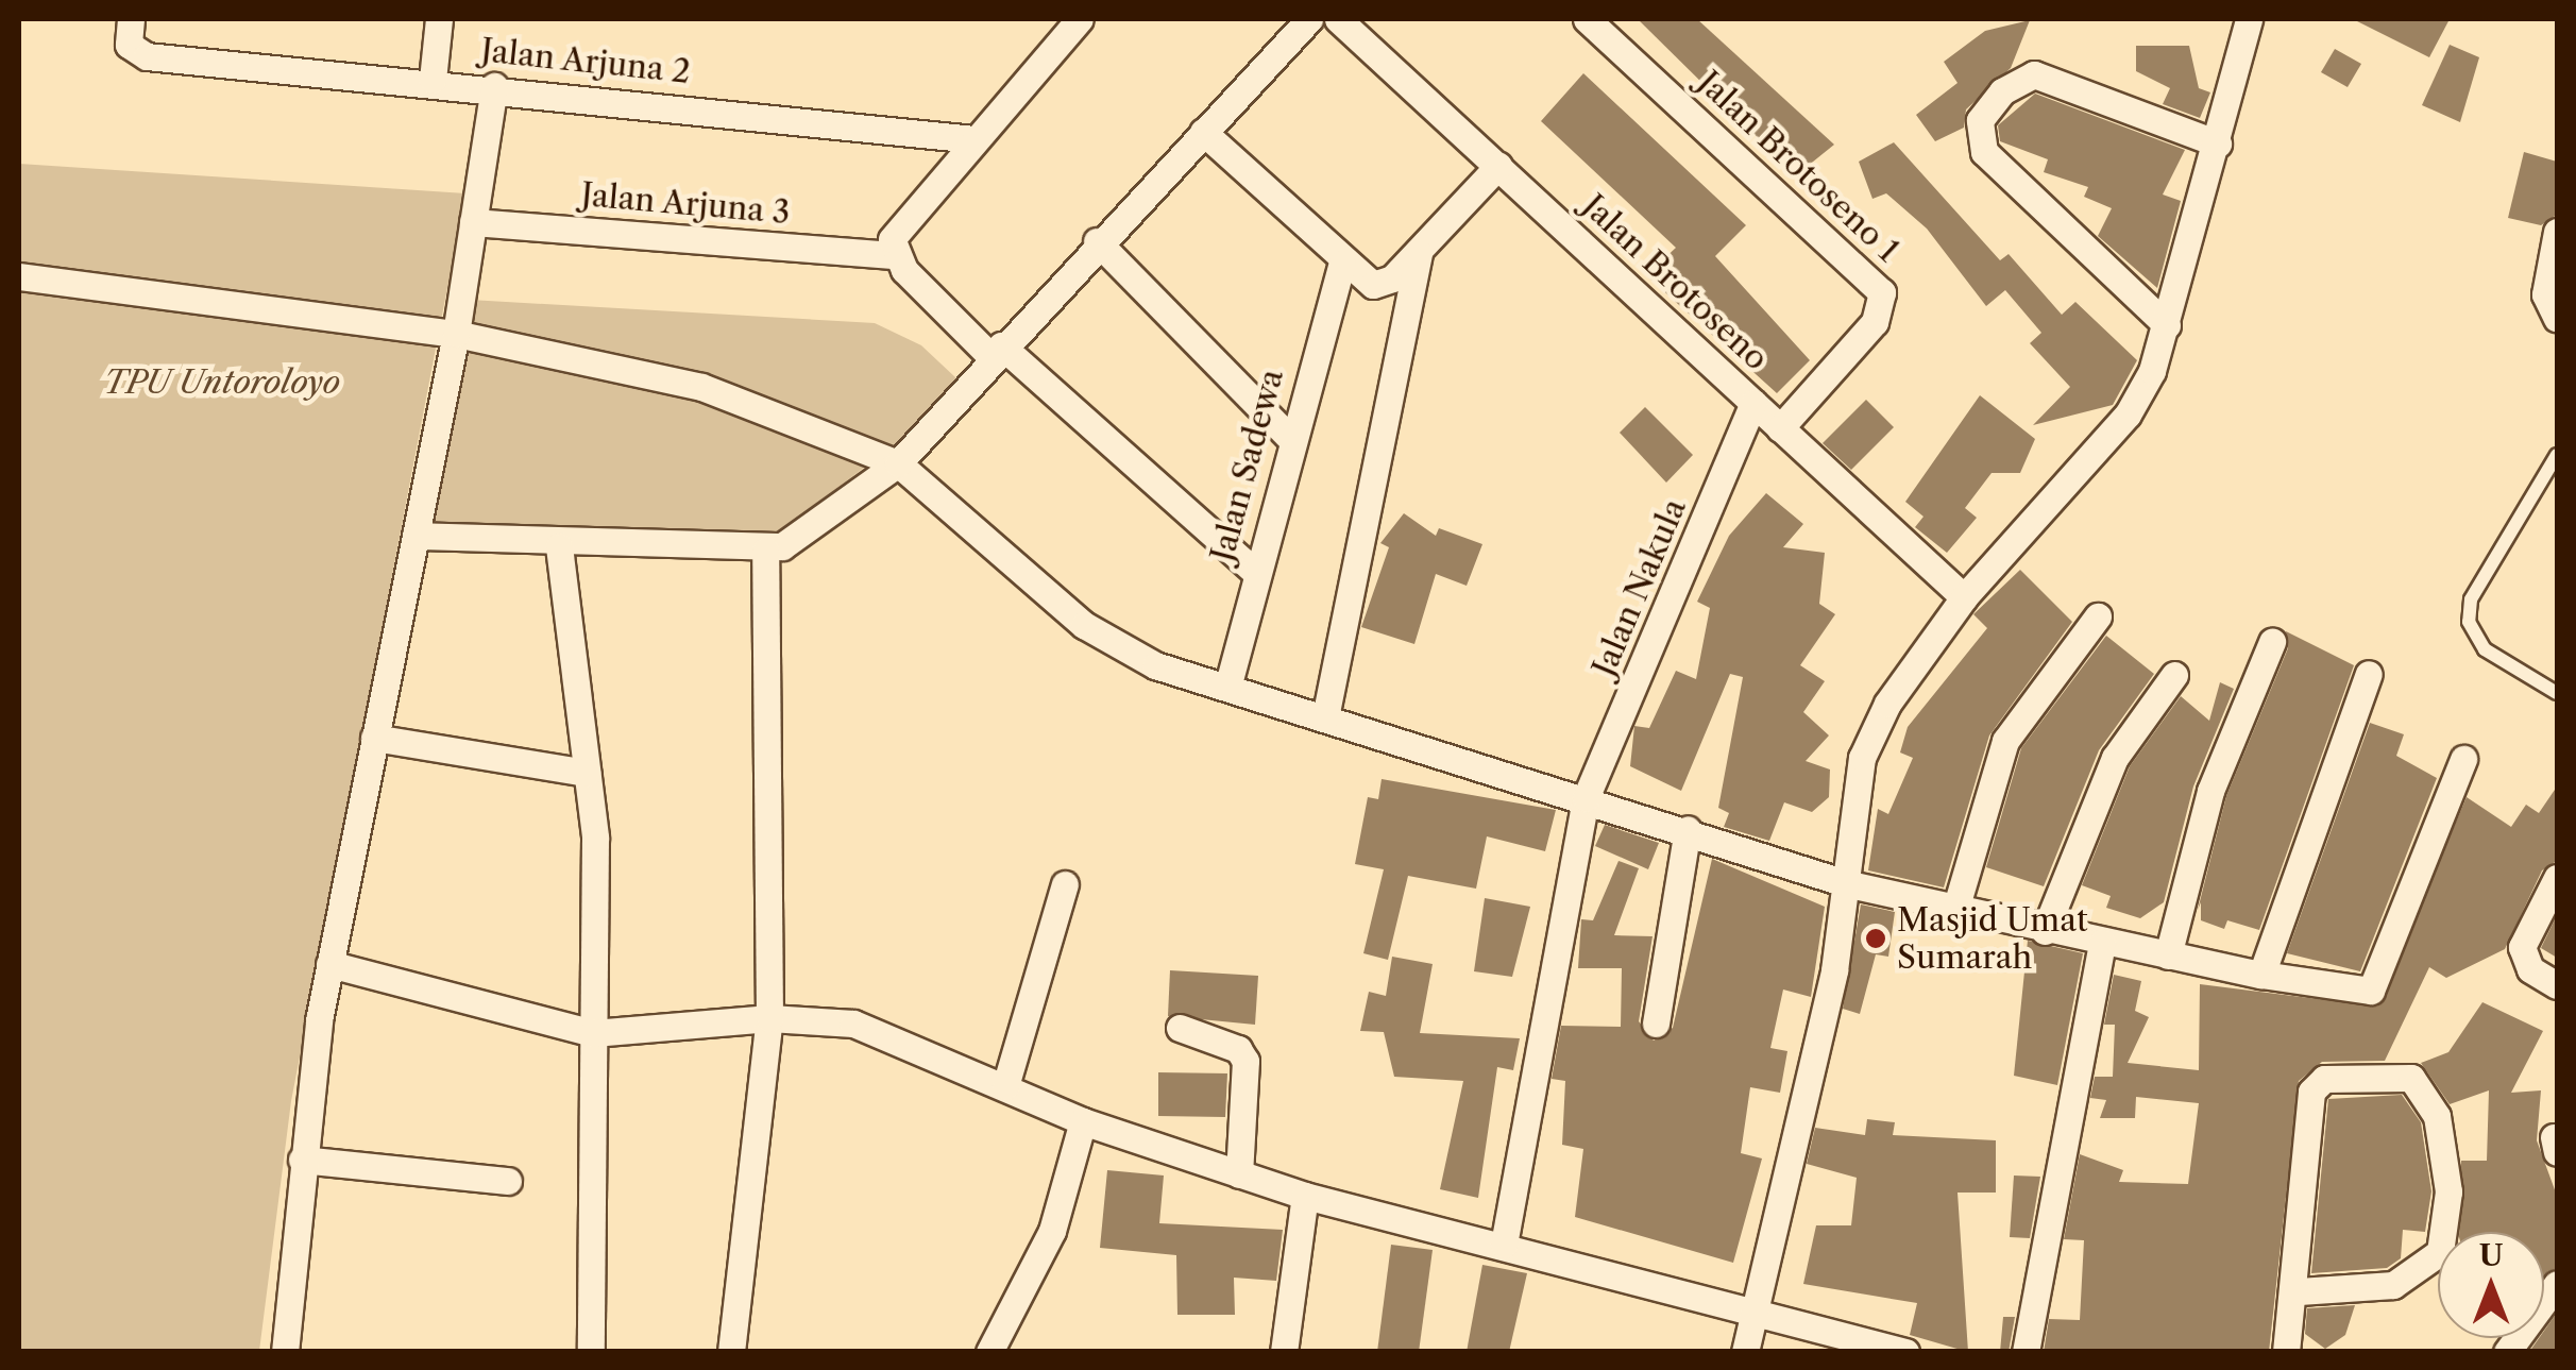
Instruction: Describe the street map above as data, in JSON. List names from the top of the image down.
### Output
{
  "streets": {
    "street": [
      "Jalan Arjuna 2",
      "Jalan Brotoseno 1",
      "Jalan Arjuna 3",
      "Jalan Brotoseno",
      "Jalan Sadewa",
      "Jalan Nakula"
    ]
  },
  "crossings": [
    ["Jalan Brotoseno 1", "Jalan Brotoseno"],
    ["Jalan Brotoseno", "Jalan Nakula"]
  ],
  "parks": ["TPU Untoroloyo"],
  "places": ["Masjid Umat Sumarah"],
  "north": "top"
}
